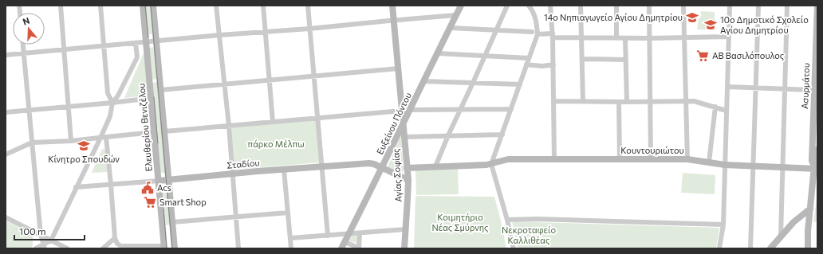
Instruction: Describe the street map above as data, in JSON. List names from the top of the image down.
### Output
{
  "streets": {
    "street": [
      "Ασυρμάτου",
      "Ευξείνου Πόντου",
      "Ελευθερίου Βενιζέλου",
      "Κουντουριώτου",
      "Σταδίου",
      "Αγίας Σοφίας"
    ]
  },
  "crossings": [
    ["Ασυρμάτου", "Κουντουριώτου"],
    ["Ευξείνου Πόντου", "Σταδίου"],
    ["Ευξείνου Πόντου", "Αγίας Σοφίας"],
    ["Ελευθερίου Βενιζέλου", "Σταδίου"],
    ["Κουντουριώτου", "Αγίας Σοφίας"],
    ["Σταδίου", "Αγίας Σοφίας"]
  ],
  "parks": ["πάρκο Μέλπω", "Κοιμητήριο Νέας Σμύρνης", "Νεκροταφείο Καλλιθέας"],
  "places": {
    "school or university": ["14ο Νηπιαγωγείο Αγίου Δημητρίου", "10ο Δημοτικό Σχολείο Αγίου Δημητρίου", "Κίνητρο Σπουδών"],
    "supermarket": ["ΑΒ Βασιλόπουλος", "Smart Shop"],
    "public building": ["Acs"]
  },
  "scale_bar": "100 m",
  "north": "top"
}
